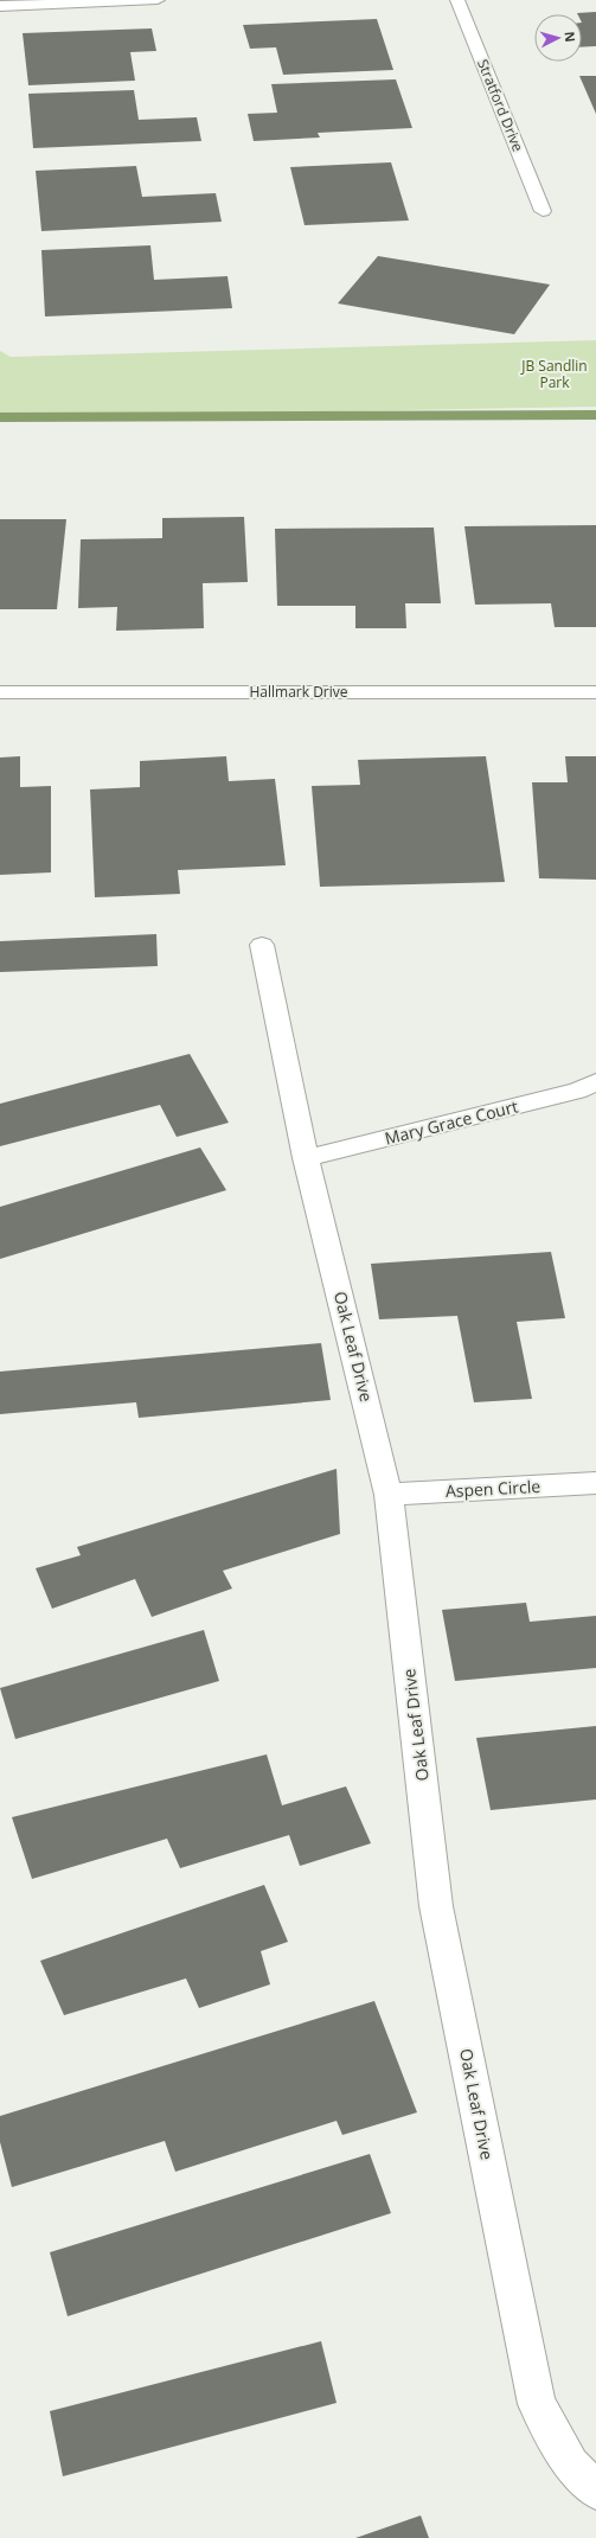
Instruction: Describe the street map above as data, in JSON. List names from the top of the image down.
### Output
{
  "streets": {
    "street": [
      "Stratford Drive",
      "Hallmark Drive",
      "Mary Grace Court",
      "Oak Leaf Drive",
      "Aspen Circle"
    ]
  },
  "crossings": [
    ["Mary Grace Court", "Oak Leaf Drive"],
    ["Oak Leaf Drive", "Aspen Circle"]
  ],
  "parks": ["JB Sandlin Park"],
  "north": "right"
}
